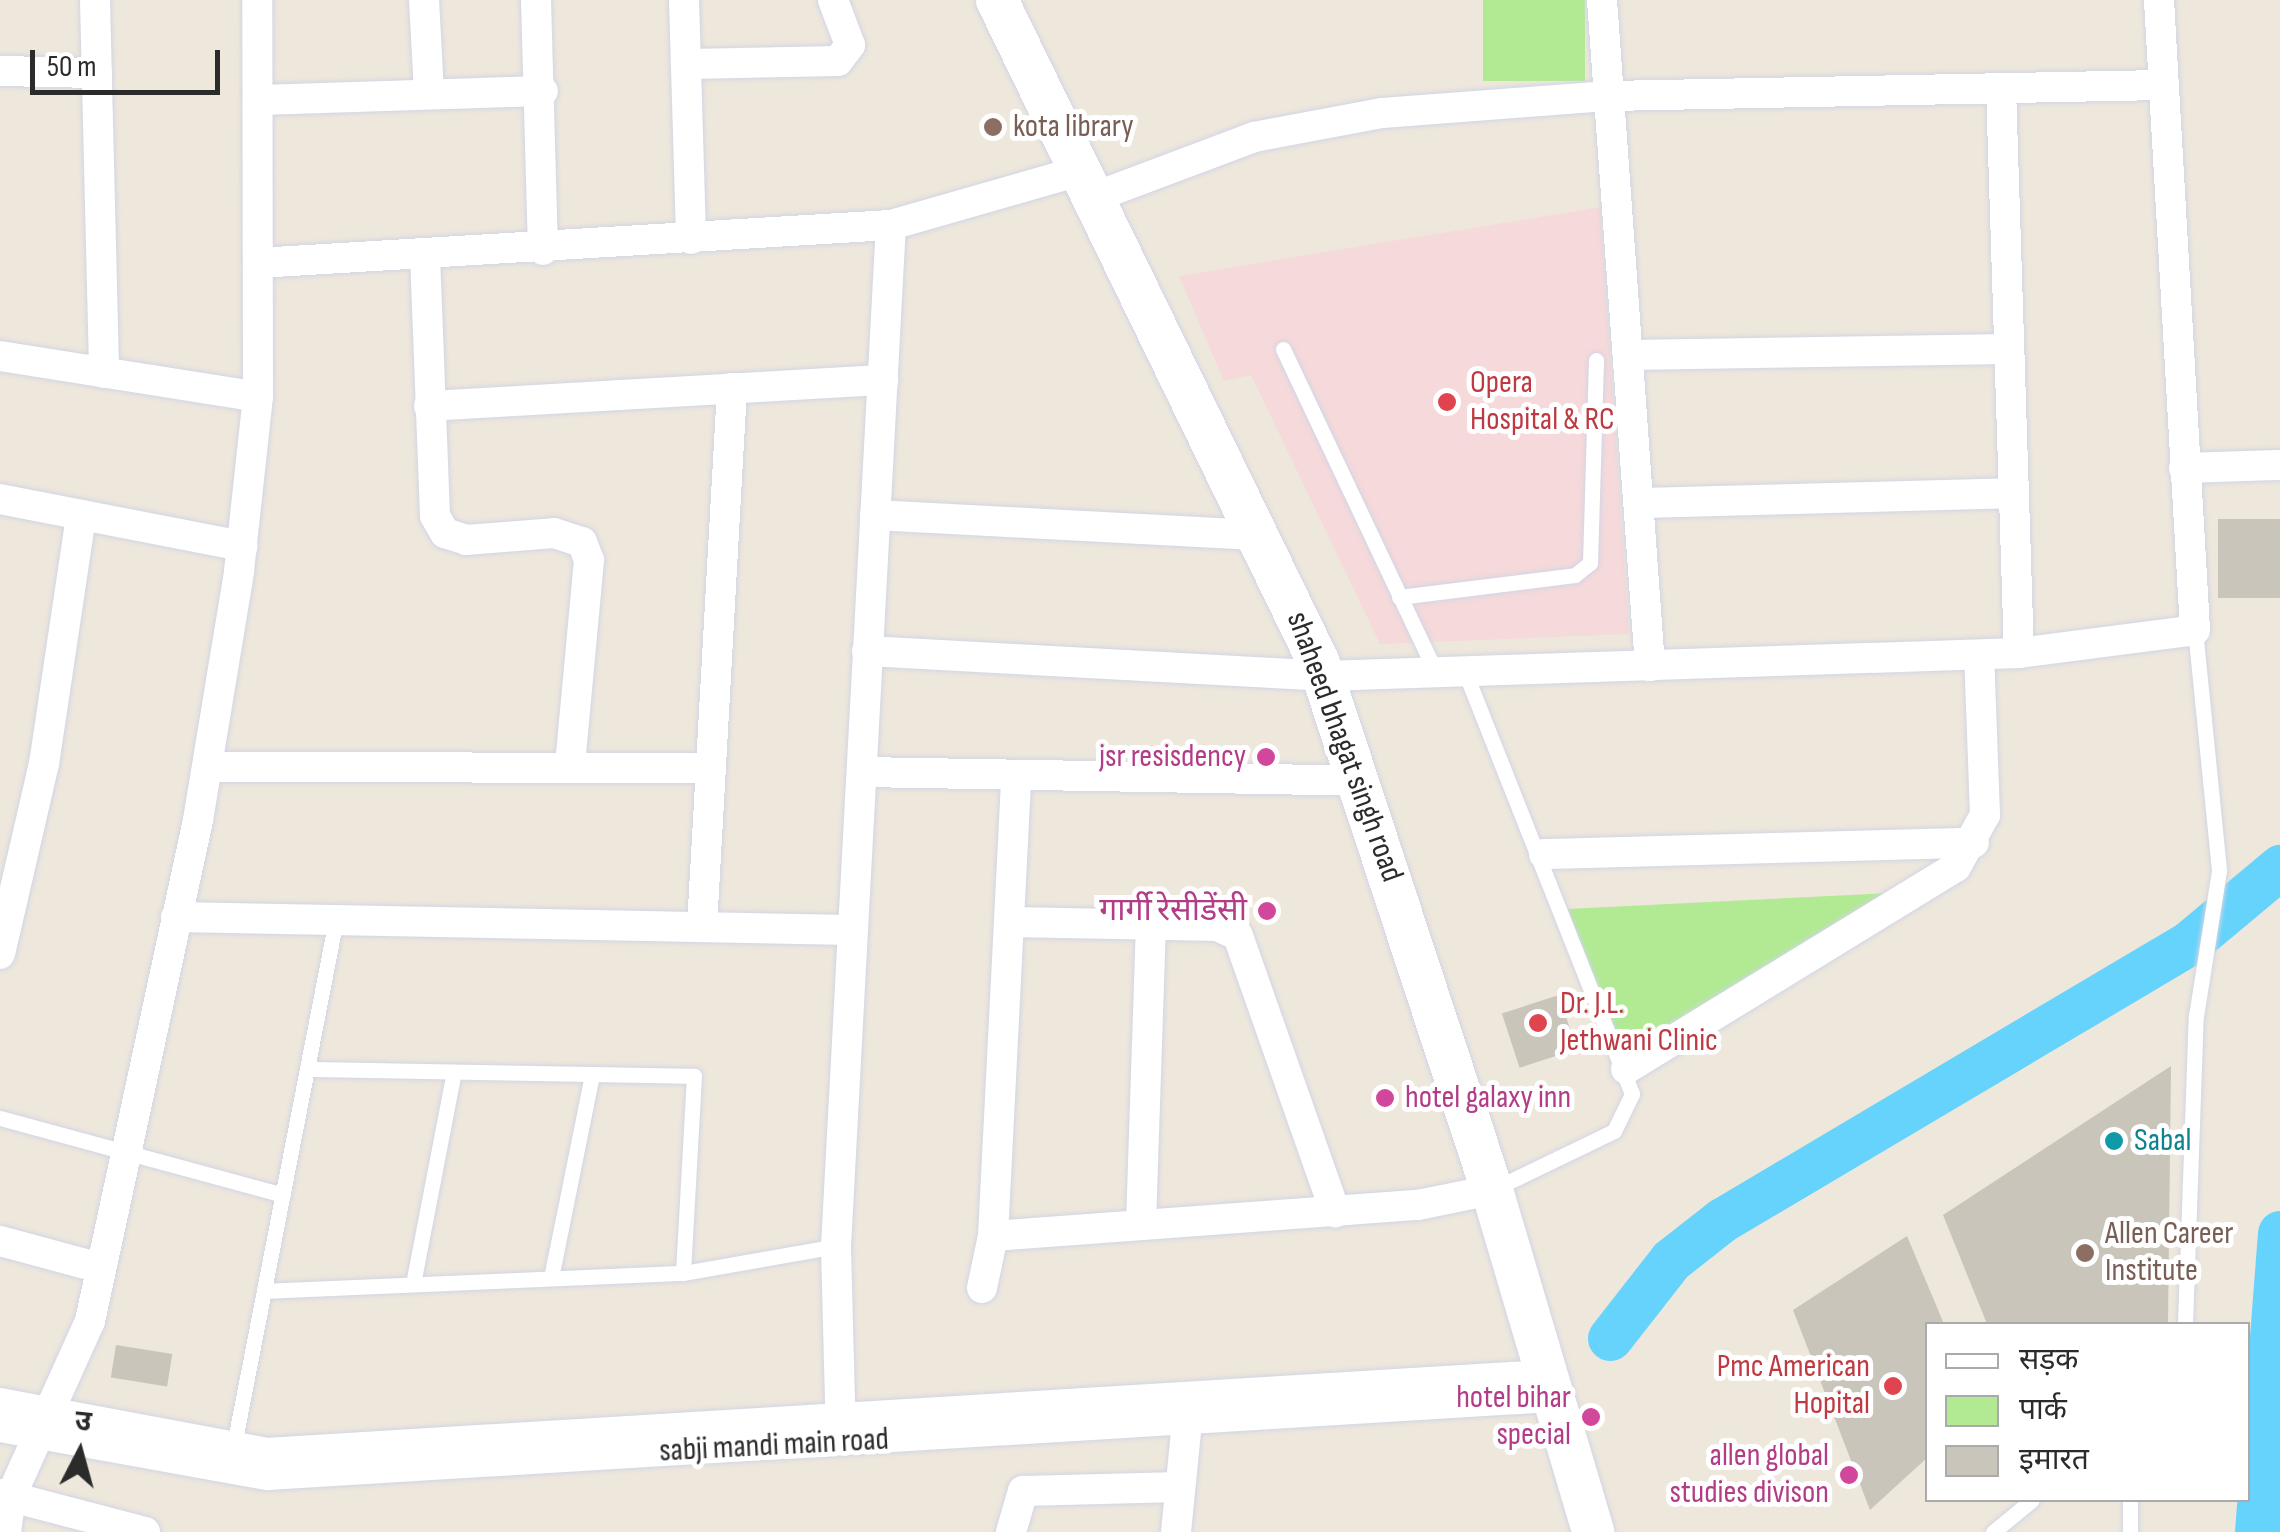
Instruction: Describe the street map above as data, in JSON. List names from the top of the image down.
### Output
{
  "streets": {
    "street": ["shaheed bhagat singh road", "sabji mandi main road"]
  },
  "crossings": [
    ["shaheed bhagat singh road", "sabji mandi main road"]
  ],
  "places": [
    "kota library",
    "Opera Hospital & RC",
    "jsr resisdency",
    "गार्गी रेसीडेंसी",
    "Dr. J.L. Jethwani Clinic",
    "hotel galaxy inn",
    "Sabal",
    "Allen Career Institute",
    "Pmc American Hopital",
    "hotel bihar special",
    "allen global studies divison"
  ],
  "legend": ["सड़क", "पार्क", "इमारत"],
  "scale_bar": "50 m",
  "north": "top"
}
